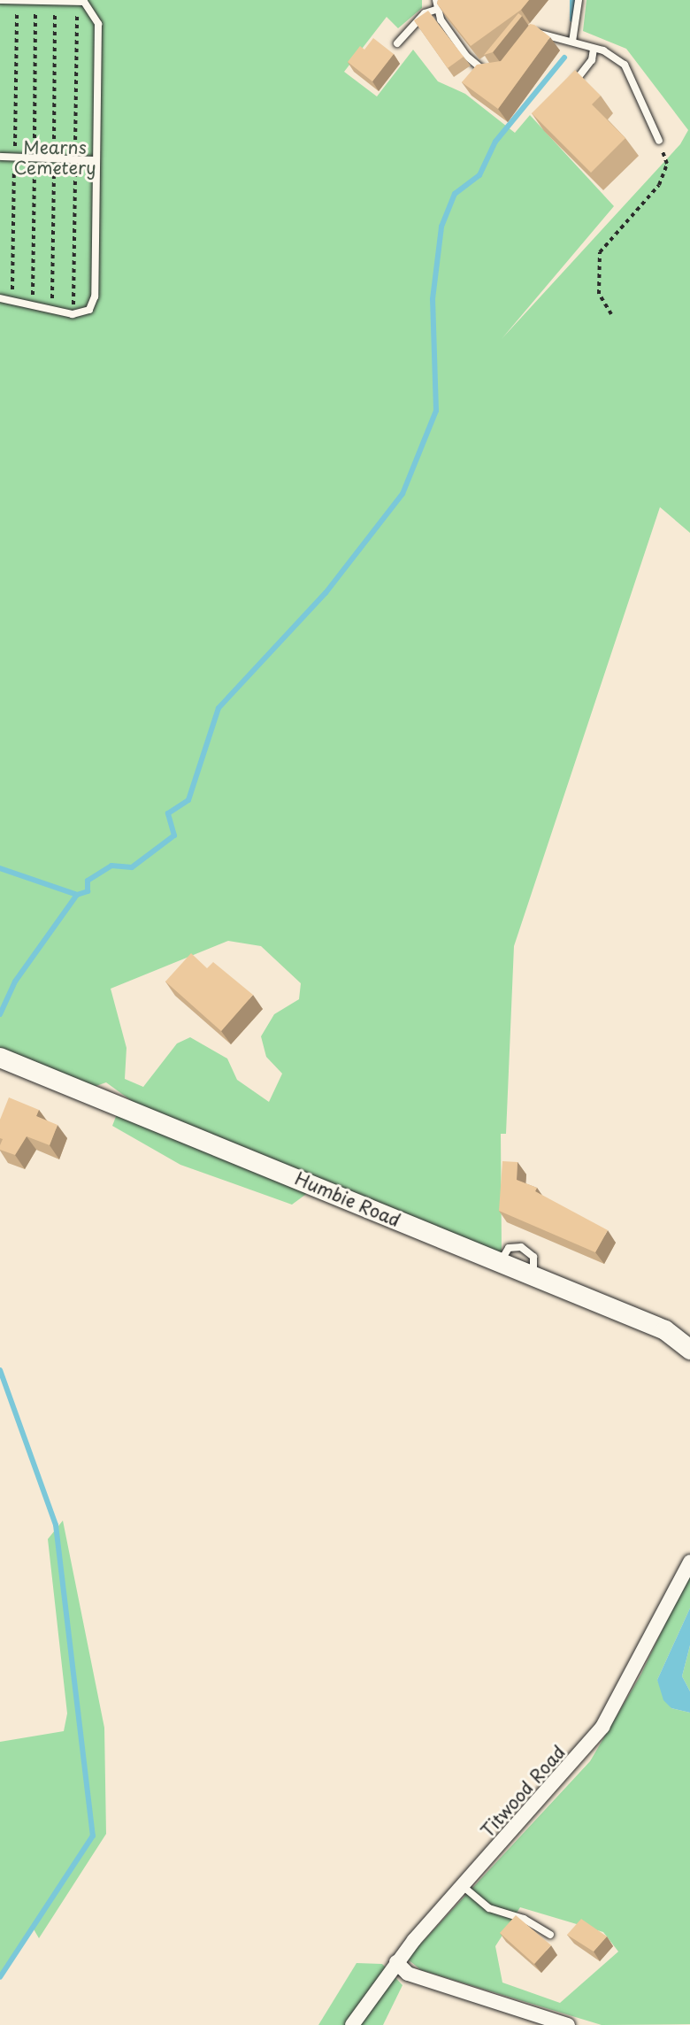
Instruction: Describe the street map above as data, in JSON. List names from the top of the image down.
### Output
{
  "streets": {
    "street": ["Humbie Road", "Titwood Road"]
  },
  "parks": ["Mearns Cemetery"]
}
